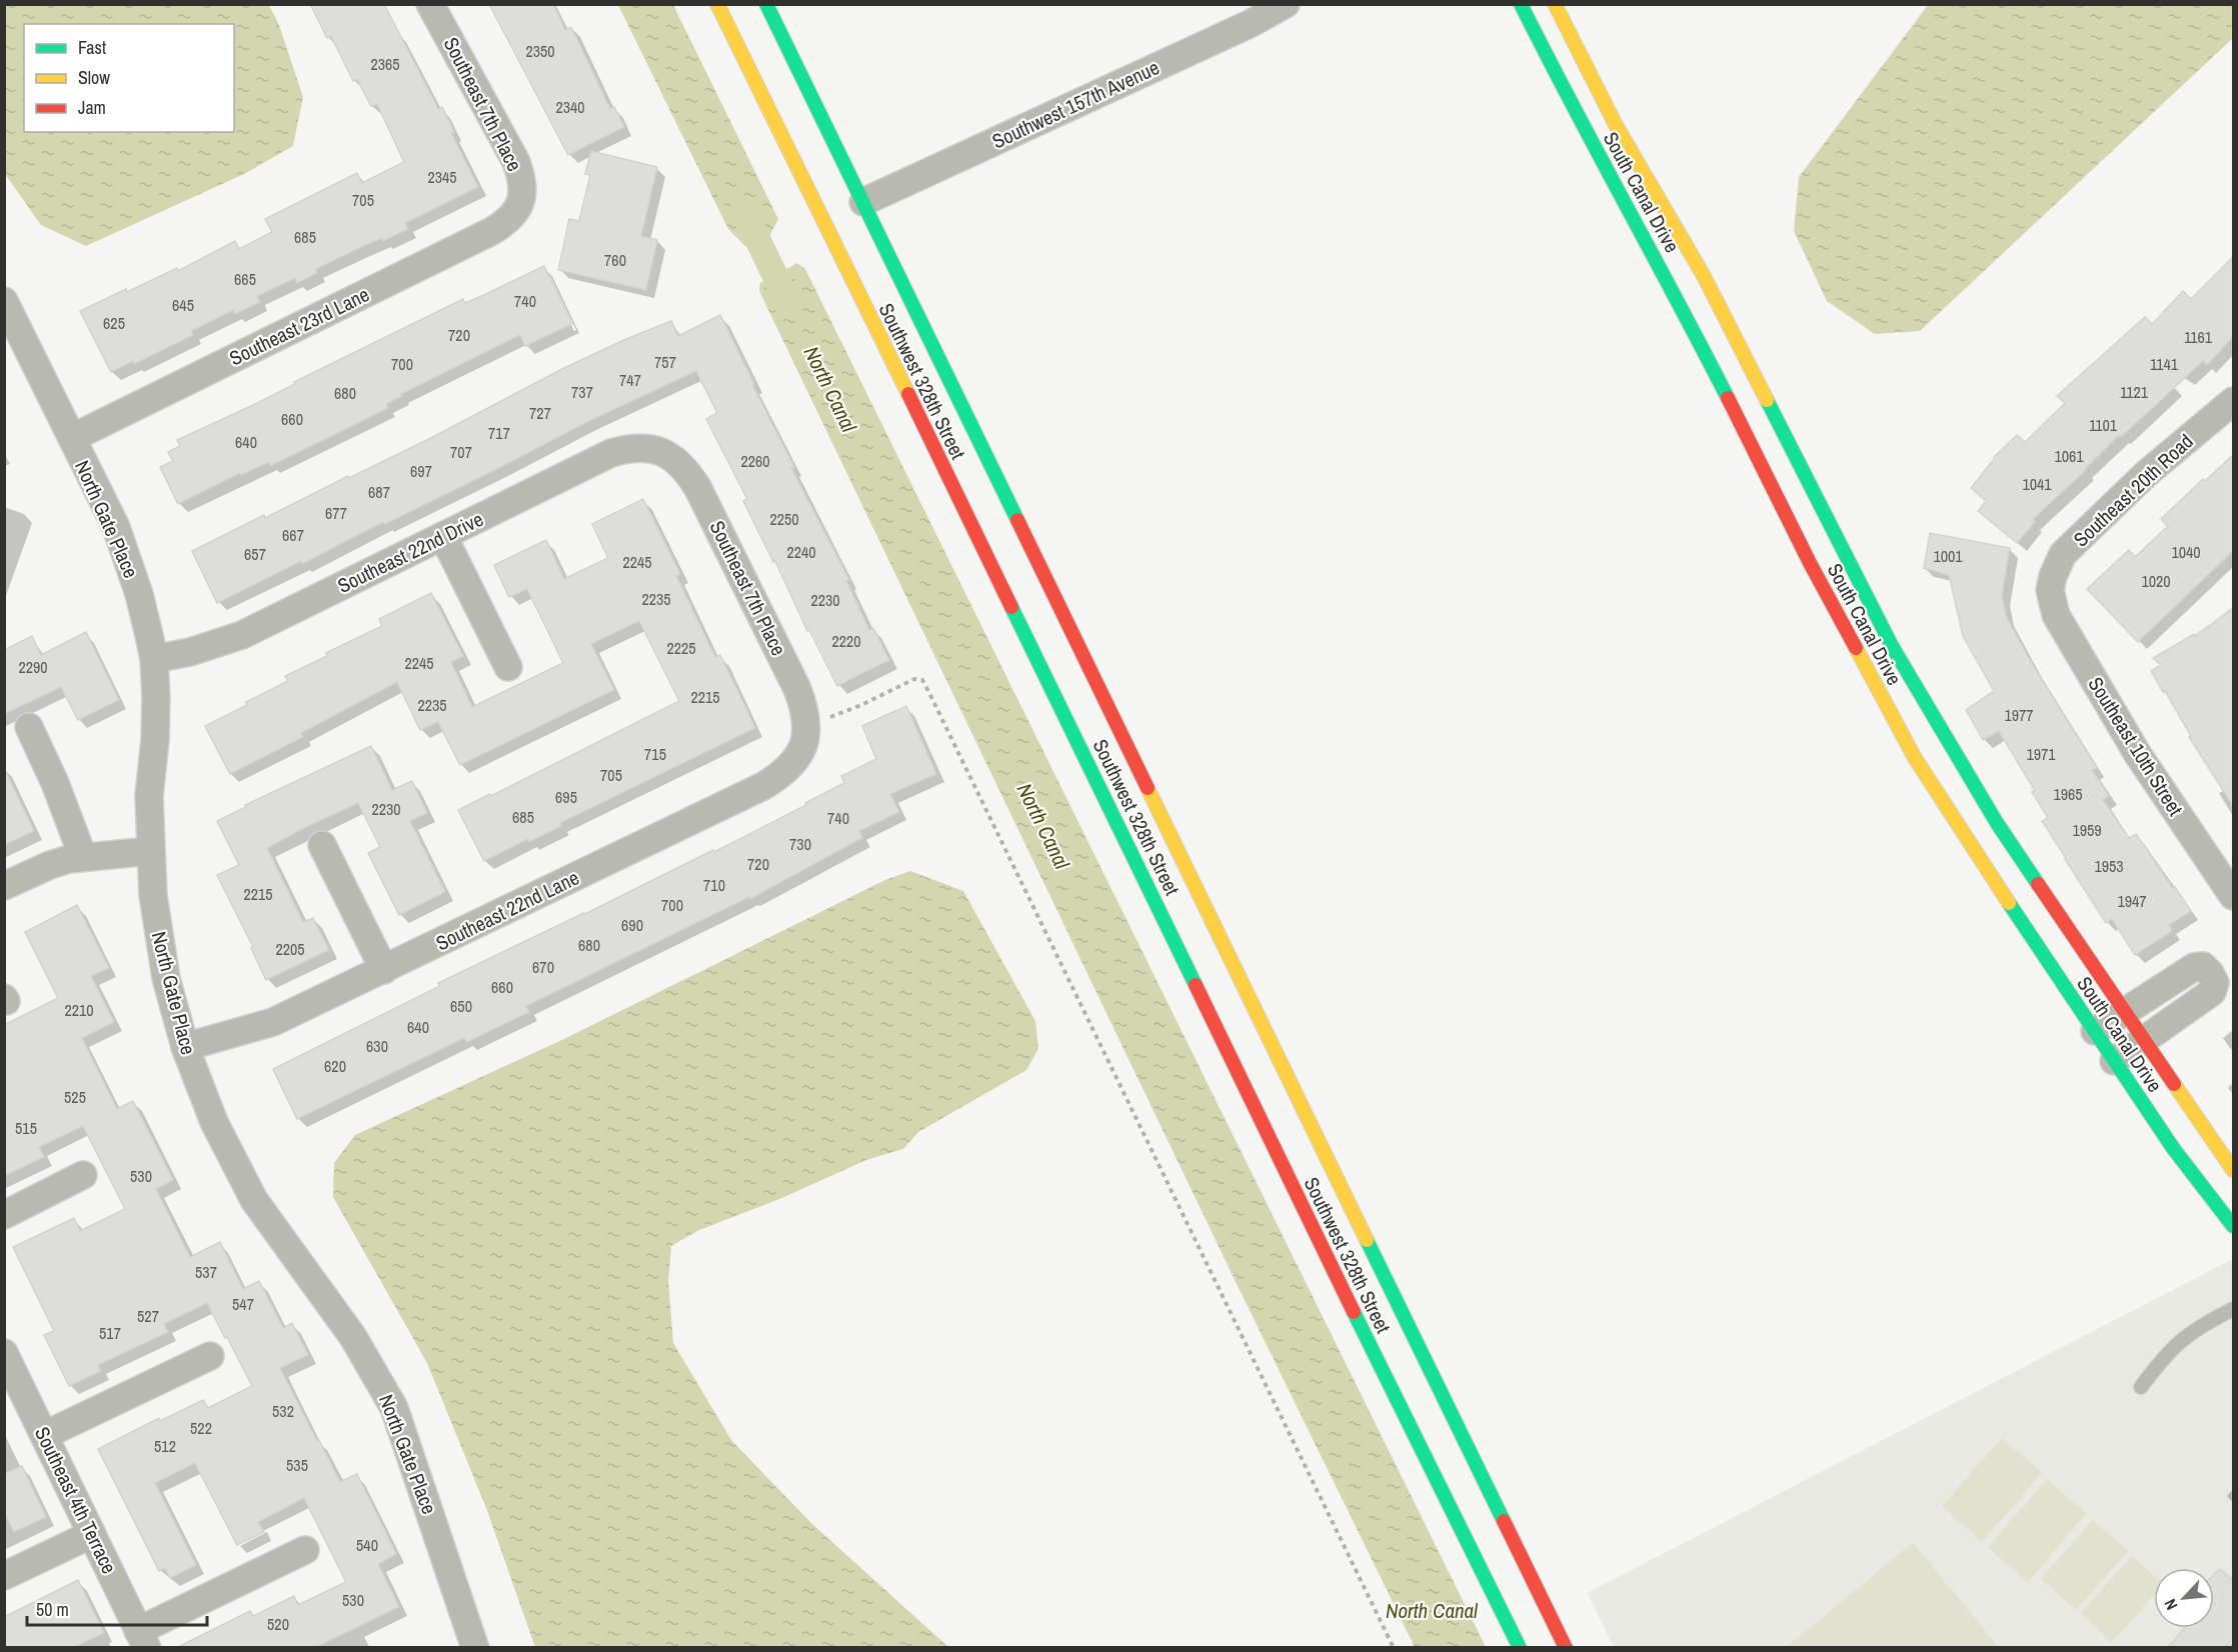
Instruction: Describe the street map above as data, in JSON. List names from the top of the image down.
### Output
{
  "streets": {
    "street": [
      "Southeast 7th Place",
      "Southwest 157th Avenue",
      "South Canal Drive",
      "Southeast 23rd Lane",
      "Southwest 328th Street",
      "Southeast 20th Road",
      "North Gate Place",
      "Southeast 22nd Drive",
      "Southeast 10th Street",
      "Southeast 22nd Lane",
      "Southeast 4th Terrace"
    ]
  },
  "crossings": [
    ["Southeast 7th Place", "Southeast 23rd Lane"],
    ["Southeast 7th Place", "Southeast 22nd Drive"],
    ["Southeast 7th Place", "Southeast 22nd Lane"],
    ["Southwest 157th Avenue", "Southwest 328th Street"],
    ["Southeast 23rd Lane", "North Gate Place"],
    ["Southeast 20th Road", "Southeast 10th Street"],
    ["North Gate Place", "Southeast 22nd Drive"],
    ["North Gate Place", "Southeast 22nd Lane"]
  ],
  "water": ["North Canal"],
  "house_numbers": [
    "2350",
    "2365",
    "2340",
    "2345",
    "705",
    "685",
    "760",
    "665",
    "740",
    "645",
    "625",
    "720",
    "1161",
    "757",
    "700",
    "1141",
    "747",
    "737",
    "1121",
    "680",
    "727",
    "660",
    "1101",
    "717",
    "640",
    "707",
    "1061",
    "2260",
    "697",
    "1041",
    "687",
    "677",
    "2250",
    "667",
    "2240",
    "1040",
    "657",
    "1001",
    "2245",
    "1020",
    "2235",
    "2230",
    "2220",
    "2225",
    "2245",
    "2290",
    "2215",
    "2235",
    "1977",
    "715",
    "1971",
    "705",
    "1965",
    "695",
    "2230",
    "685",
    "740",
    "1959",
    "730",
    "720",
    "1953",
    "710",
    "2215",
    "1947",
    "700",
    "690",
    "680",
    "2205",
    "670",
    "660",
    "650",
    "2210",
    "640",
    "630",
    "620",
    "525",
    "515",
    "530",
    "537",
    "547",
    "527",
    "517",
    "532",
    "522",
    "512",
    "535",
    "540",
    "530",
    "520"
  ],
  "legend": ["Fast", "Slow", "Jam"],
  "scale_bar": "50 m",
  "north": "bottom left"
}
